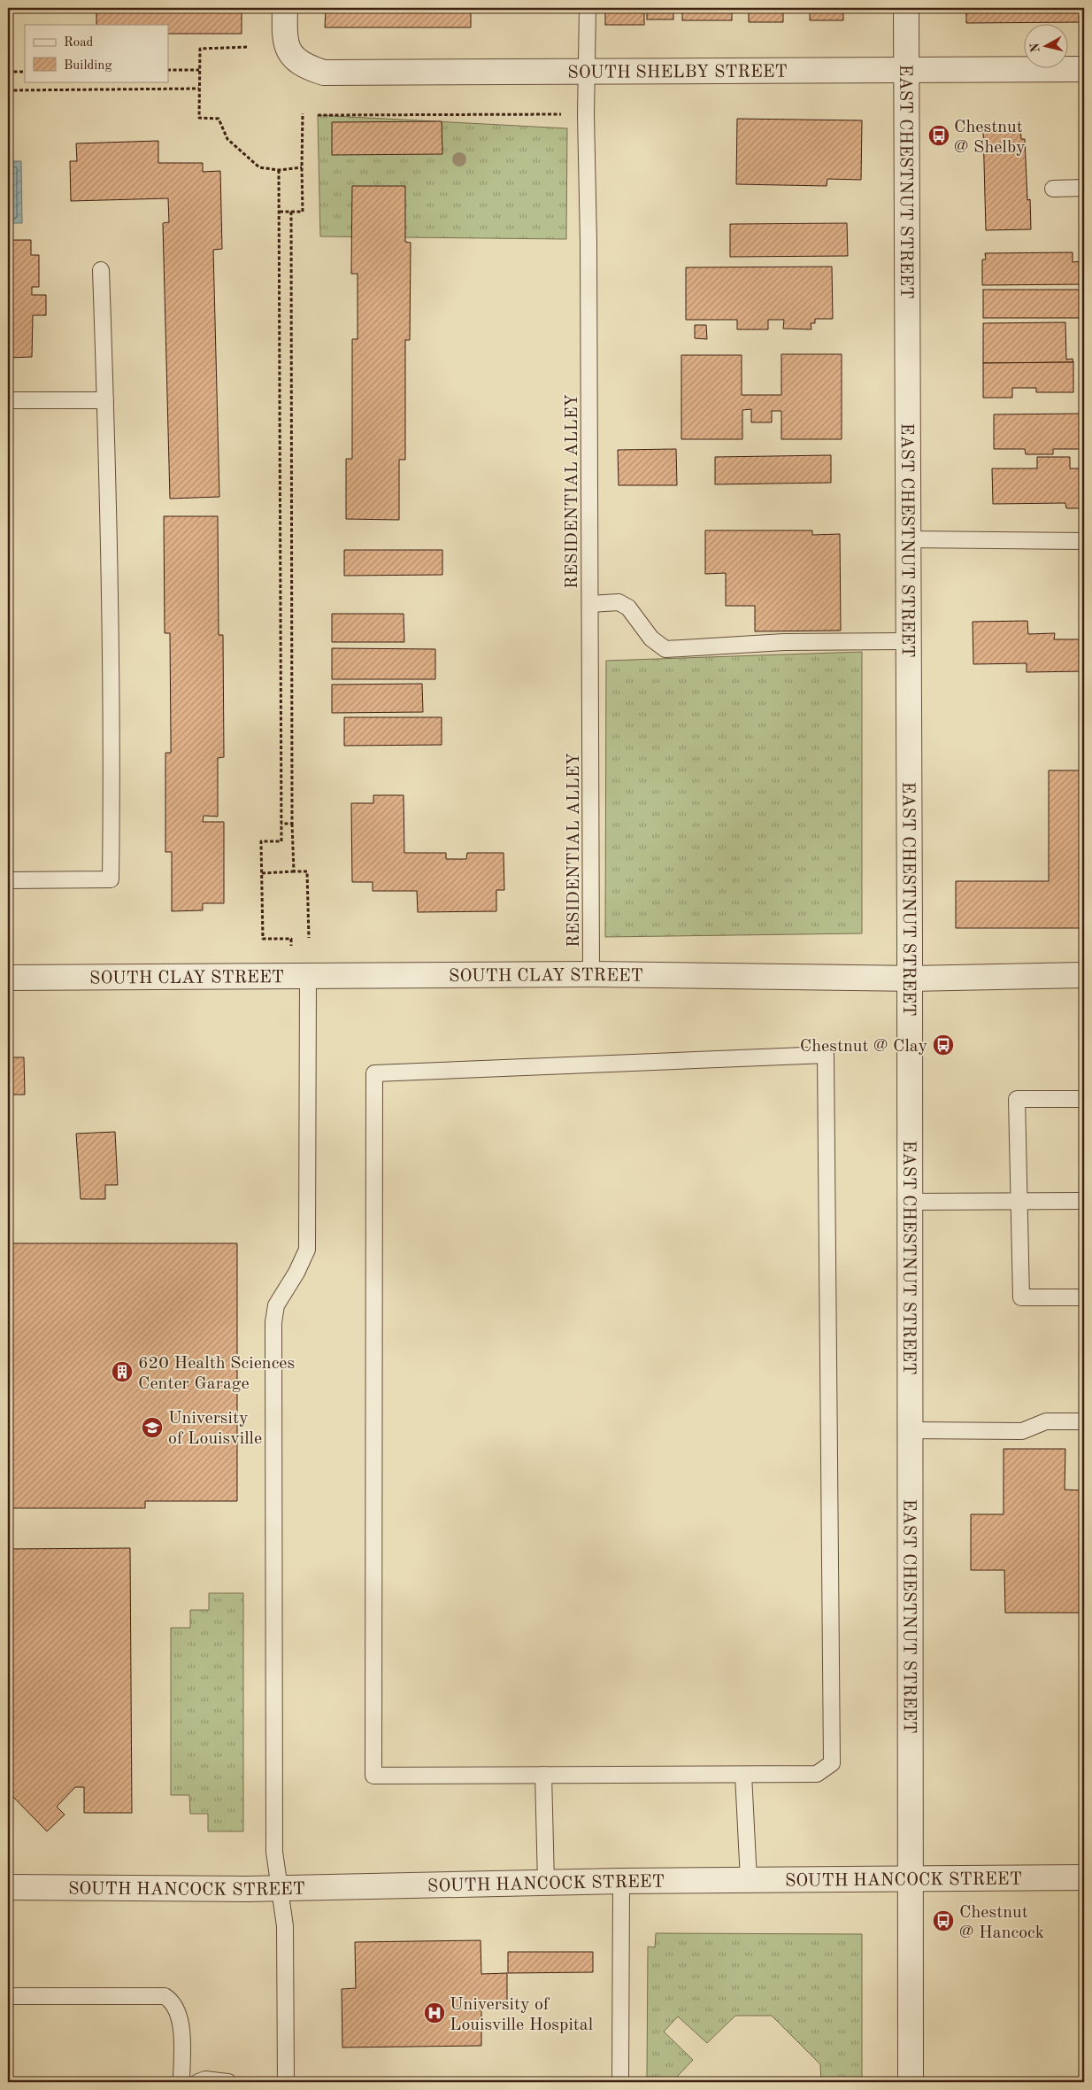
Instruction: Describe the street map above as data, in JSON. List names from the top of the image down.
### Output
{
  "streets": {
    "street": [
      "SOUTH SHELBY STREET",
      "EAST CHESTNUT STREET",
      "SOUTH CLAY STREET",
      "SOUTH HANCOCK STREET"
    ],
    "lane": ["RESIDENTIAL ALLEY"]
  },
  "crossings": [
    ["SOUTH SHELBY STREET", "EAST CHESTNUT STREET"],
    ["SOUTH SHELBY STREET", "RESIDENTIAL ALLEY"],
    ["EAST CHESTNUT STREET", "SOUTH CLAY STREET"],
    ["EAST CHESTNUT STREET", "SOUTH HANCOCK STREET"],
    ["RESIDENTIAL ALLEY", "SOUTH CLAY STREET"]
  ],
  "places": {
    "bus stop": ["Chestnut @ Shelby", "Chestnut @ Clay", "Chestnut @ Hancock"],
    "building": ["620 Health Sciences Center Garage"],
    "school or university": ["University of Louisville"],
    "hospital": ["University of Louisville Hospital"]
  },
  "legend": ["Road", "Building"],
  "north": "left"
}
